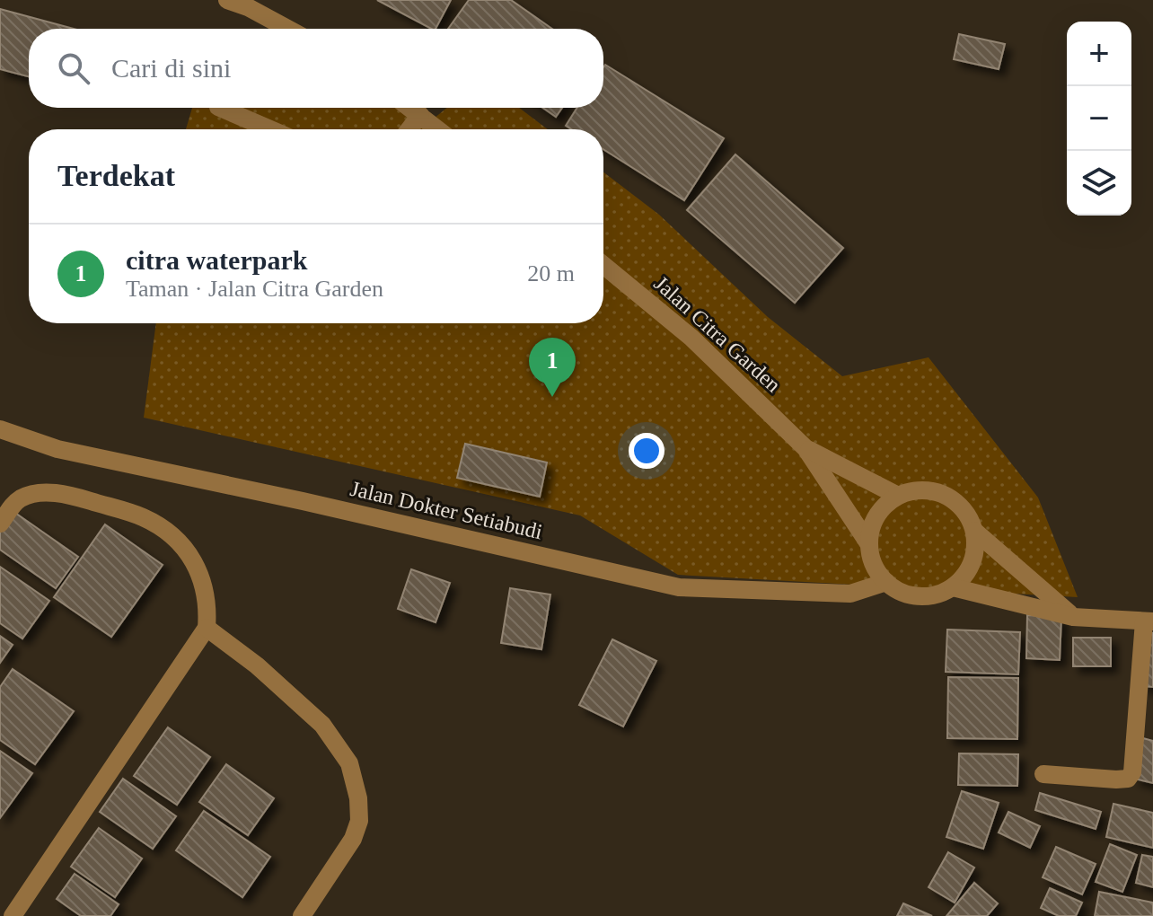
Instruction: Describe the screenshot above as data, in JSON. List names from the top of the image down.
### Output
{
  "streets": {
    "street": ["Jalan Citra Garden", "Jalan Dokter Setiabudi"]
  },
  "crossings": [
    ["Jalan Citra Garden", "Jalan Dokter Setiabudi"]
  ],
  "page": {
    "map_buttons": ["+", "−"],
    "search": "Cari di sini",
    "heading": "Terdekat",
    "list": [
      {
        "mark": "1",
        "name": "citra waterpark",
        "note": "Taman · Jalan Citra Garden",
        "value": "20 m"
      }
    ],
    "pins": "1"
  }
}
